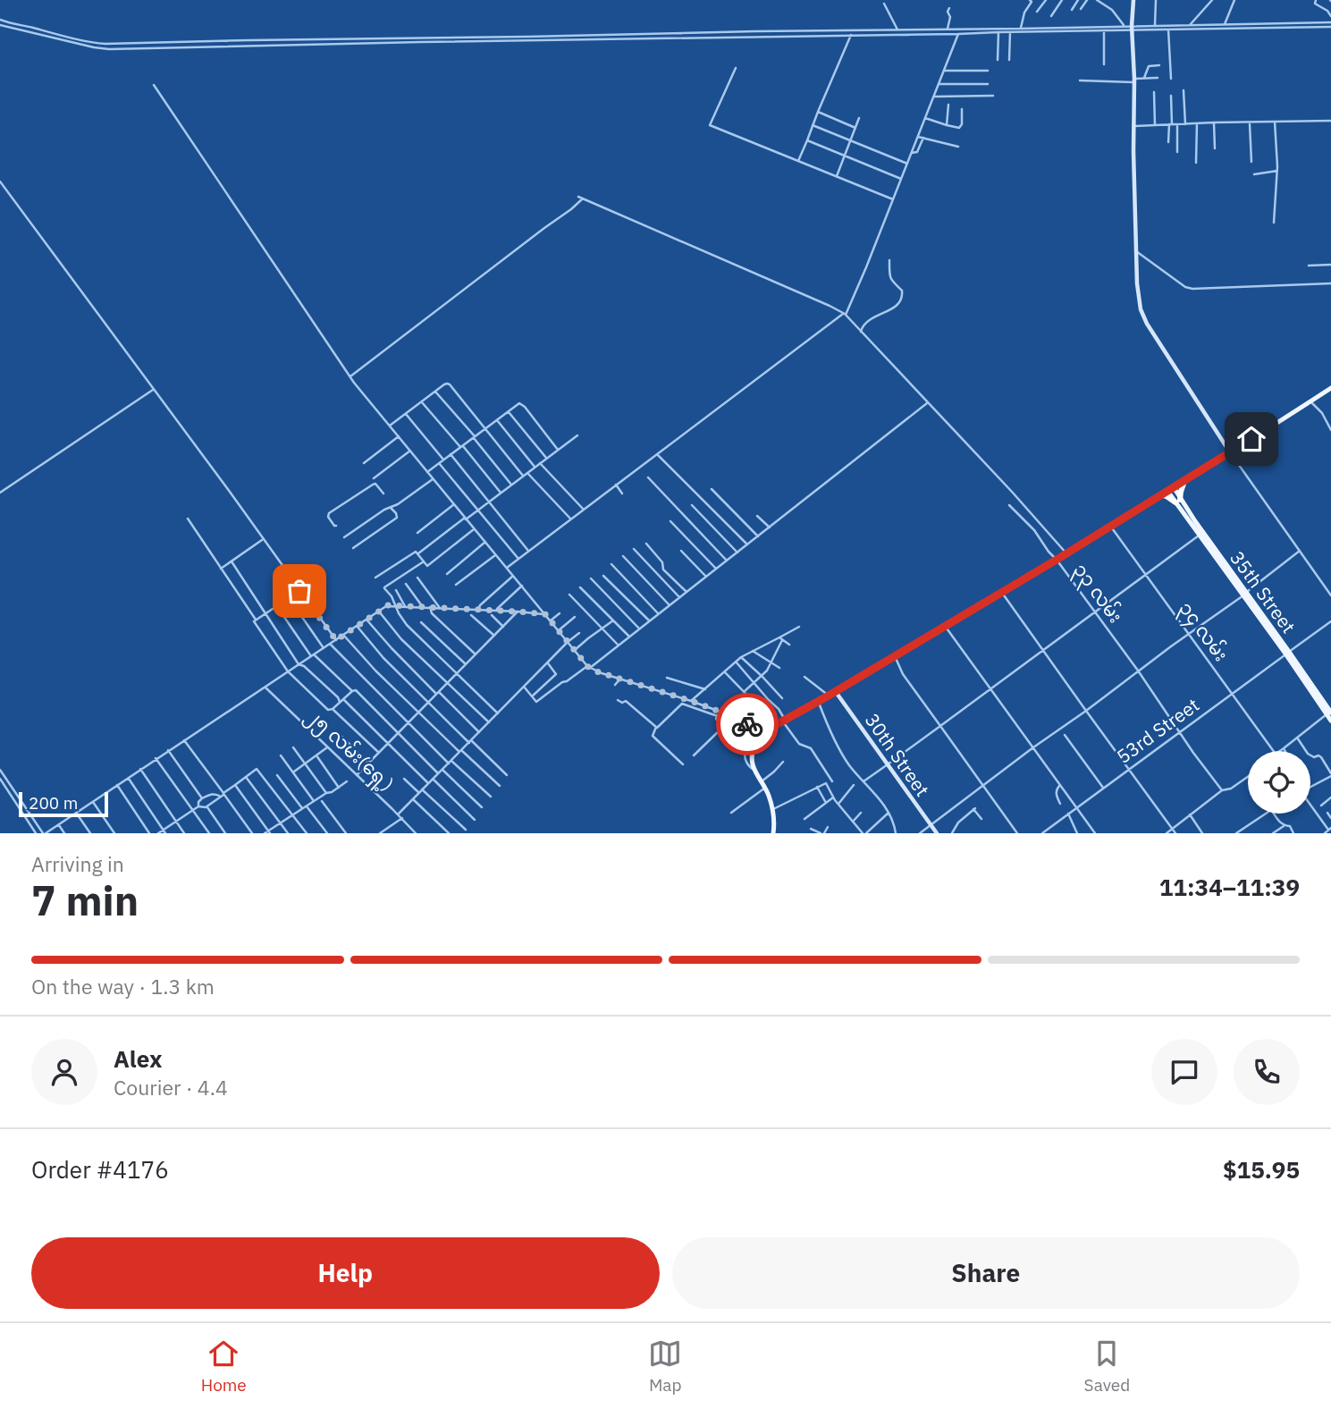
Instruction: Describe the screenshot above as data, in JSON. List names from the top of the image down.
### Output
{
  "streets": {
    "main road": ["35th Street"],
    "street": [
      "၃၃ လမ်း",
      "၃၄ လမ်း",
      "53rd Street",
      "၂၅ လမ်း(ရှေ့)",
      "30th Street"
    ]
  },
  "crossings": [
    ["35th Street", "53rd Street"],
    ["၃၃ လမ်း", "53rd Street"],
    ["၃၄ လမ်း", "53rd Street"]
  ],
  "scale_bar": "200 m",
  "page": {
    "scale": "200 m",
    "heading": ["7 min", "Arriving in", "11:34–11:39"],
    "panel": [
      "Alex",
      "Courier · 4.4",
      "Order #4176",
      "$15.95"
    ],
    "bar": "On the way · 1.3 km",
    "buttons": ["Help", "Share"],
    "tabs": ["Home", "Map", "Saved"]
  }
}
